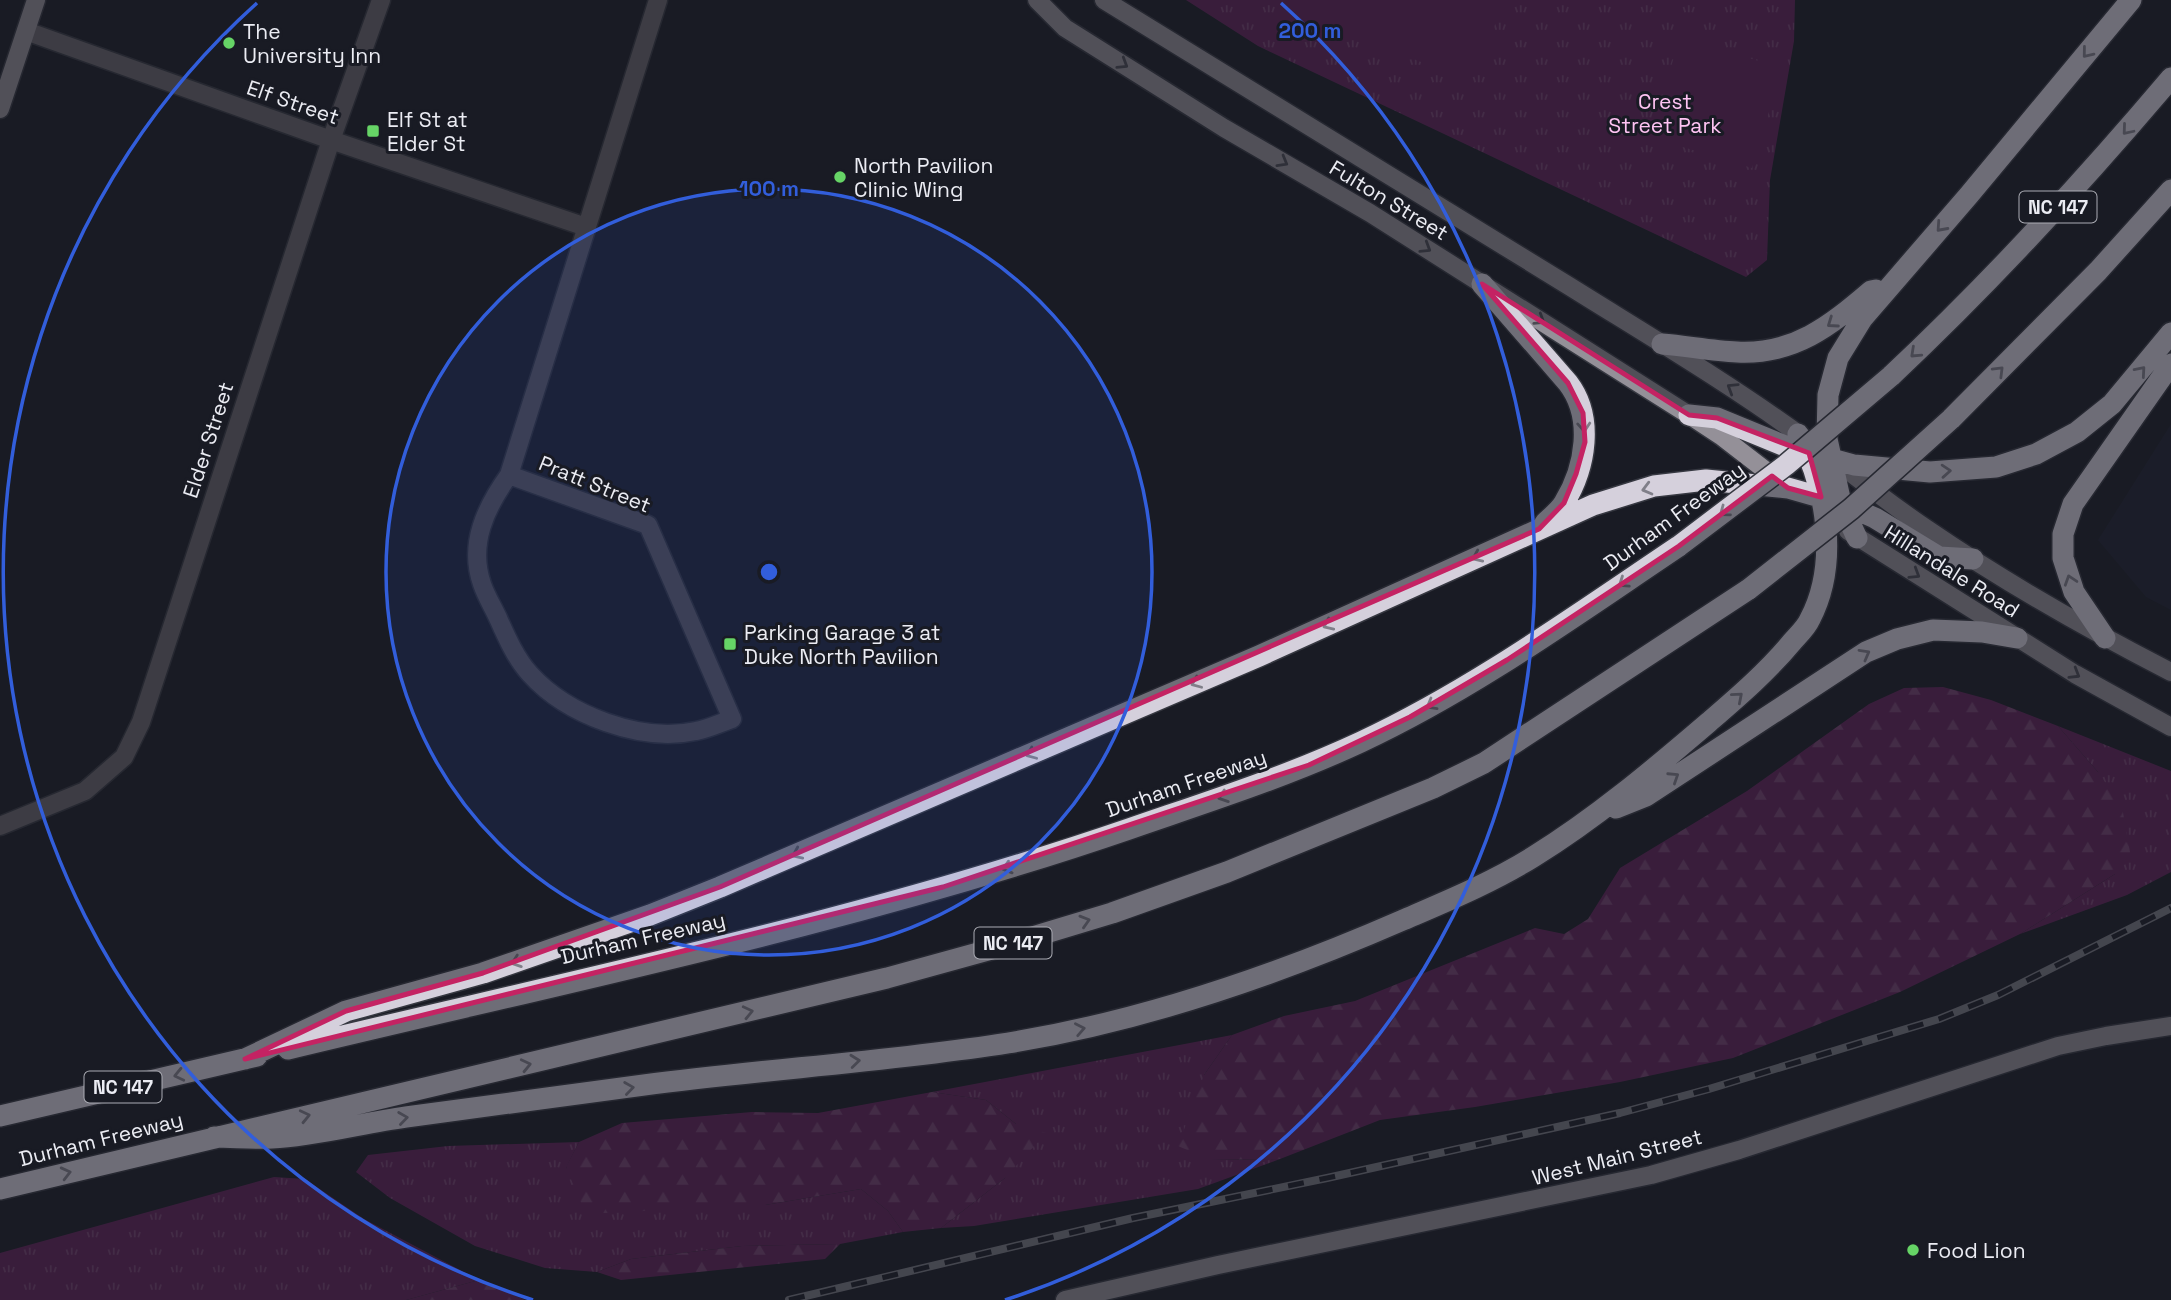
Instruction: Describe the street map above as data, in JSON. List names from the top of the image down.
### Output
{
  "streets": {
    "highway": ["NC 147", "Durham Freeway"],
    "main road": ["Fulton Street", "Hillandale Road", "West Main Street"],
    "street": ["Elf Street", "Elder Street", "Pratt Street"]
  },
  "crossings": [
    ["Elf Street", "Elder Street"],
    ["Elf Street", "Pratt Street"],
    ["Fulton Street", "Hillandale Road"]
  ],
  "parks": ["Crest Street Park"],
  "places": {
    "other": ["The University Inn", "North Pavilion Clinic Wing", "Food Lion"],
    "transit": ["Elf St at Elder St", "Parking Garage 3 at Duke North Pavilion"]
  },
  "rings": ["200 m", "100 m"]
}
